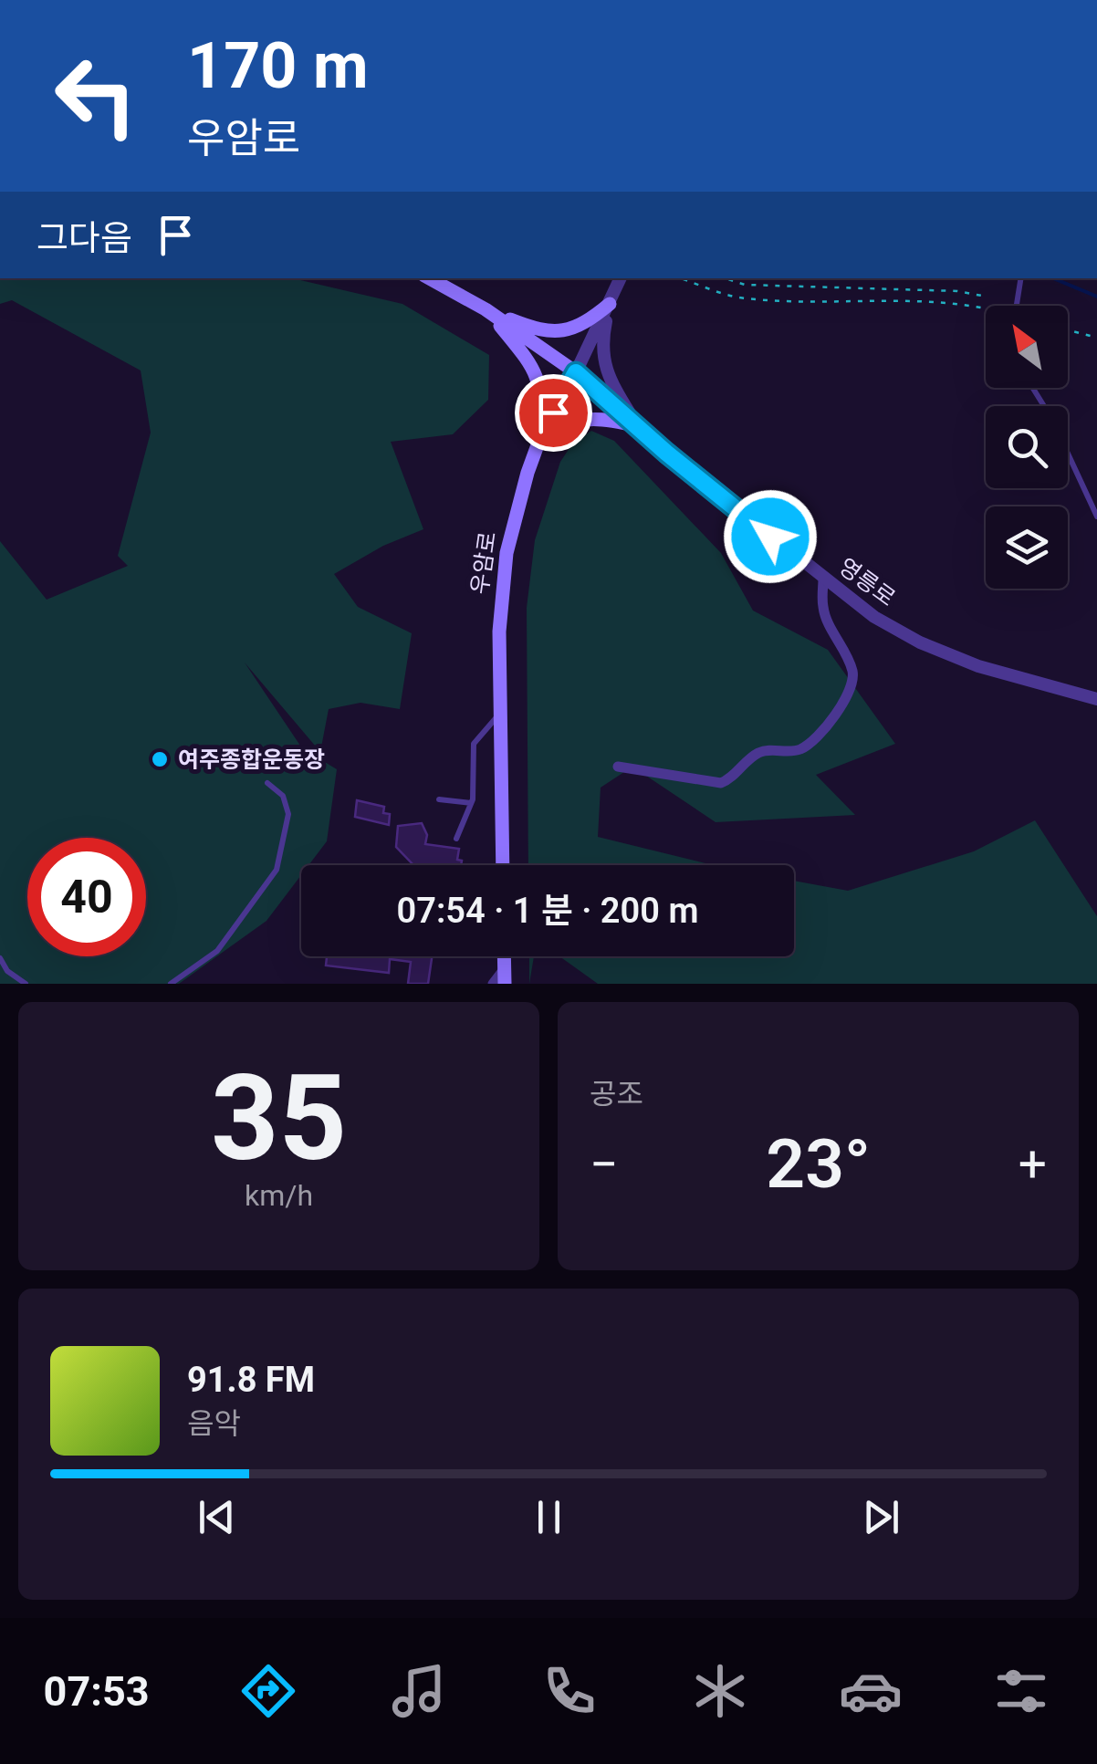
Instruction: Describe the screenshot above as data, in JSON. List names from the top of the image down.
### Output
{
  "streets": {
    "main road": ["우암로", "영릉로"]
  },
  "crossings": [
    ["우암로", "영릉로"]
  ],
  "places": ["여주종합운동장"],
  "north": "top left",
  "page": {
    "turn": ["170 m", "우암로"],
    "then": "그다음",
    "limit": "40",
    "trip": "07:54 · 1 분 · 200 m",
    "tile": [
      ["35", "km/h"],
      "공조"
    ],
    "heat": ["−", "23°", "+"],
    "song": ["91.8 FM", "음악"],
    "tabs": "07:53"
  }
}
